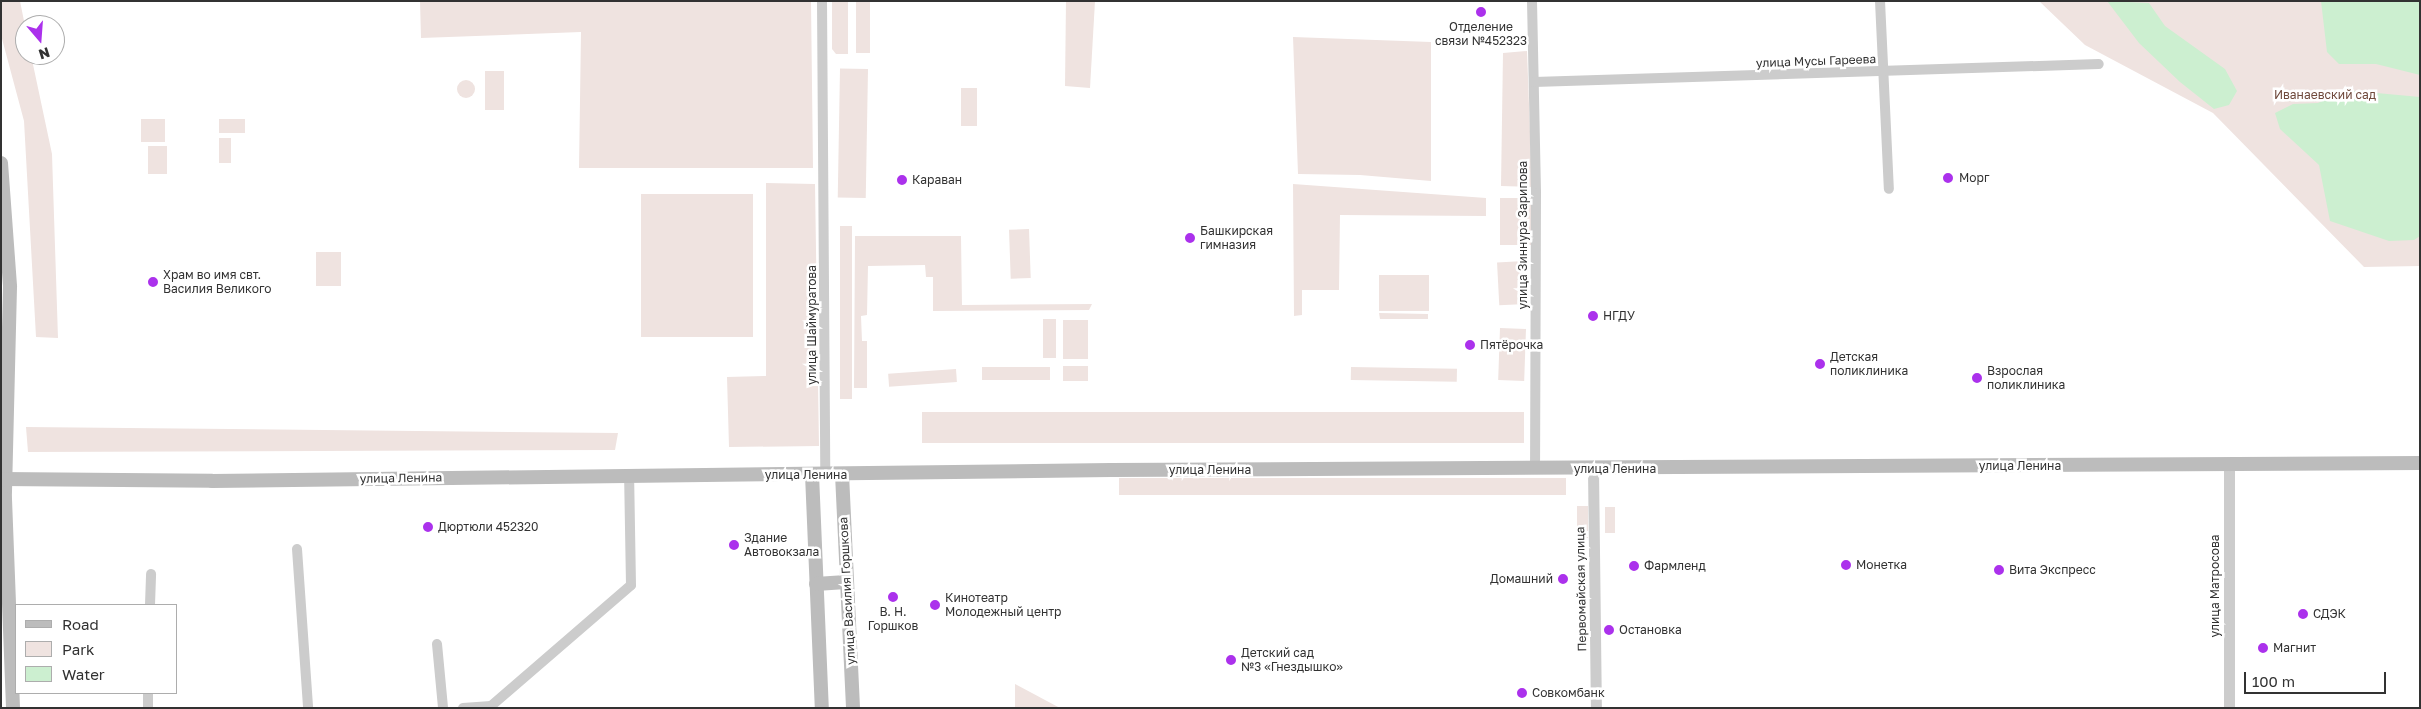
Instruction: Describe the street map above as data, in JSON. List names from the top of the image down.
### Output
{
  "streets": {
    "main road": ["улица Ленина", "улица Василия Горшкова"],
    "street": [
      "улица Мусы Гареева",
      "улица Зиннура Зарипова",
      "улица Шаймуратова",
      "улица Матросова",
      "Первомайская улица"
    ]
  },
  "crossings": [
    ["улица Мусы Гареева", "улица Зиннура Зарипова"],
    ["улица Зиннура Зарипова", "улица Ленина"],
    ["улица Шаймуратова", "улица Ленина"],
    ["улица Ленина", "улица Матросова"],
    ["улица Ленина", "Первомайская улица"],
    ["улица Ленина", "улица Василия Горшкова"]
  ],
  "parks": ["Иванаевский сад"],
  "places": [
    "Отделение связи №452323",
    "Морг",
    "Караван",
    "Башкирская гимназия",
    "Храм во имя свт. Василия Великого",
    "НГДУ",
    "Пятёрочка",
    "Детская поликлиника",
    "Взрослая поликлиника",
    "Дюртюли 452320",
    "Здание Автовокзала",
    "Монетка",
    "Фармленд",
    "Вита Экспресс",
    "Домашний",
    "В. Н. Горшков",
    "Кинотеатр Молодежный центр",
    "СДЭК",
    "Остановка",
    "Магнит",
    "Детский сад №3 «Гнездышко»",
    "Совкомбанк"
  ],
  "legend": ["Road", "Park", "Water"],
  "scale_bar": "100 m",
  "north": "bottom"
}
